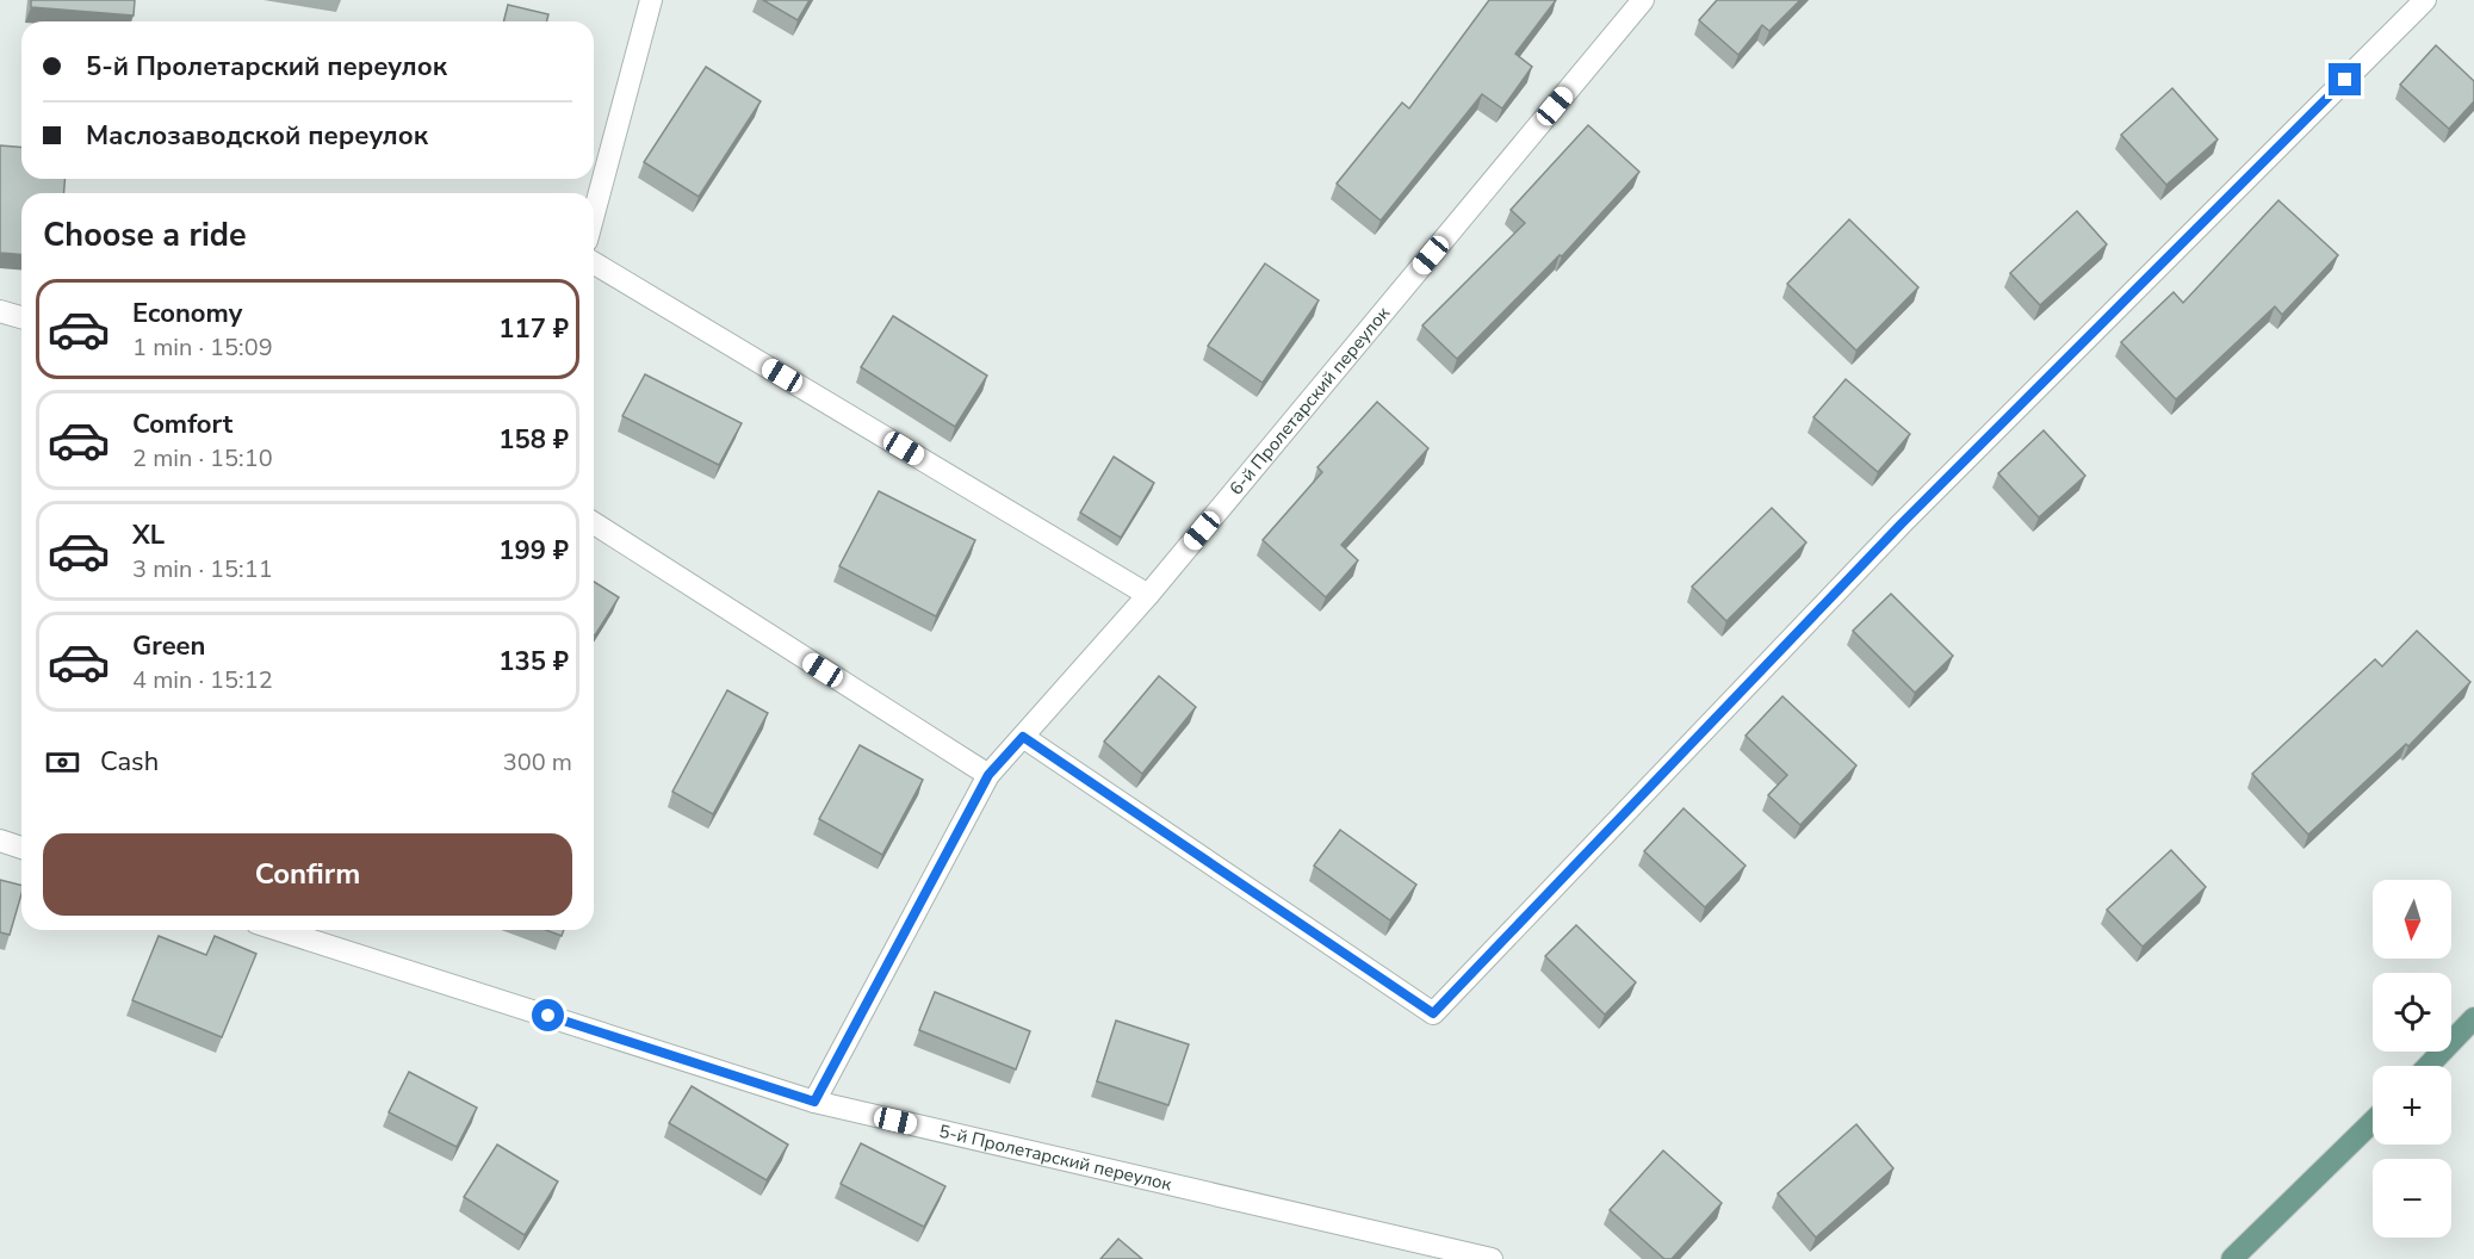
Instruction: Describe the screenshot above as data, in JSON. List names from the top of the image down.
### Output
{
  "streets": {
    "street": ["6-й Пролетарский переулок", "5-й Пролетарский переулок"]
  },
  "crossings": [
    ["6-й Пролетарский переулок", "5-й Пролетарский переулок"]
  ],
  "north": "bottom",
  "page": {
    "banner": ["5-й Пролетарский переулок", "Маслозаводской переулок"],
    "heading": "Choose a ride",
    "list": [
      {
        "name": "Economy",
        "note": "1 min · 15:09",
        "value": "117 ₽"
      },
      {
        "name": "Comfort",
        "note": "2 min · 15:10",
        "value": "158 ₽"
      },
      {
        "name": "XL",
        "note": "3 min · 15:11",
        "value": "199 ₽"
      },
      {
        "name": "Green",
        "note": "4 min · 15:12",
        "value": "135 ₽"
      }
    ],
    "pay": ["Cash", "300 m"],
    "buttons": "Confirm",
    "map_buttons": ["+", "−"]
  }
}
